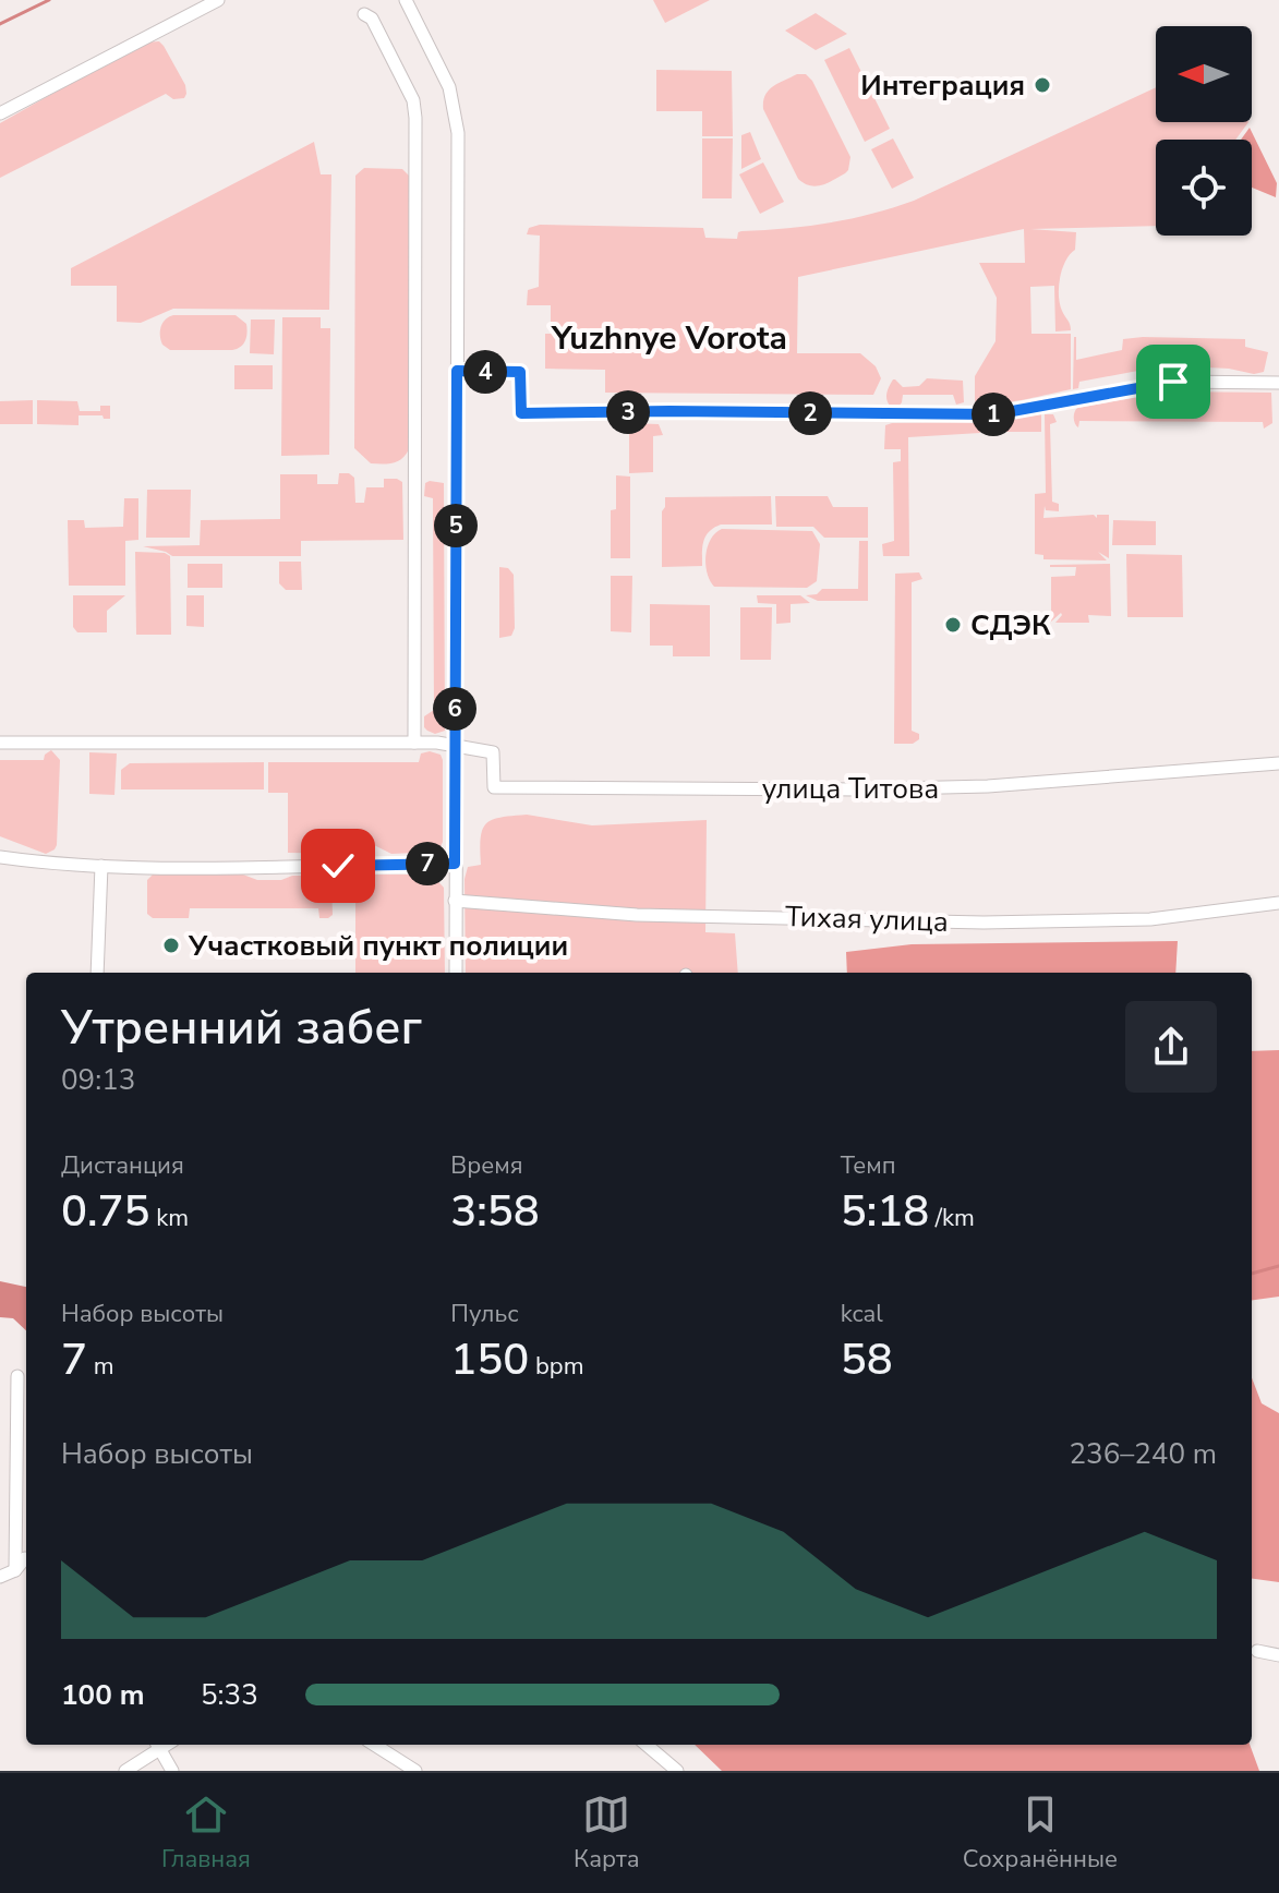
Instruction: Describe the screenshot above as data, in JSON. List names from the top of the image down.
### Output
{
  "streets": {
    "street": ["улица Титова", "Тихая улица"]
  },
  "districts": ["Yuzhnye Vorota"],
  "places": ["Интеграция", "СДЭК", "Участковый пункт полиции"],
  "north": "left",
  "page": {
    "pins": [
      "4",
      "3",
      "2",
      "1",
      "5",
      "6",
      "7"
    ],
    "heading": ["Утренний забег", "09:13"],
    "stats": [
      ["Дистанция", "0.75 km"],
      ["Время", "3:58"],
      ["Темп", "5:18 /km"],
      ["Набор высоты", "7 m"],
      ["Пульс", "150 bpm"],
      ["kcal", "58"]
    ],
    "chart": ["Набор высоты", "236–240 m"],
    "list": [
      {
        "name": "100 m",
        "note": "5:33"
      }
    ],
    "tabs": ["Главная", "Карта", "Сохранённые"]
  }
}
